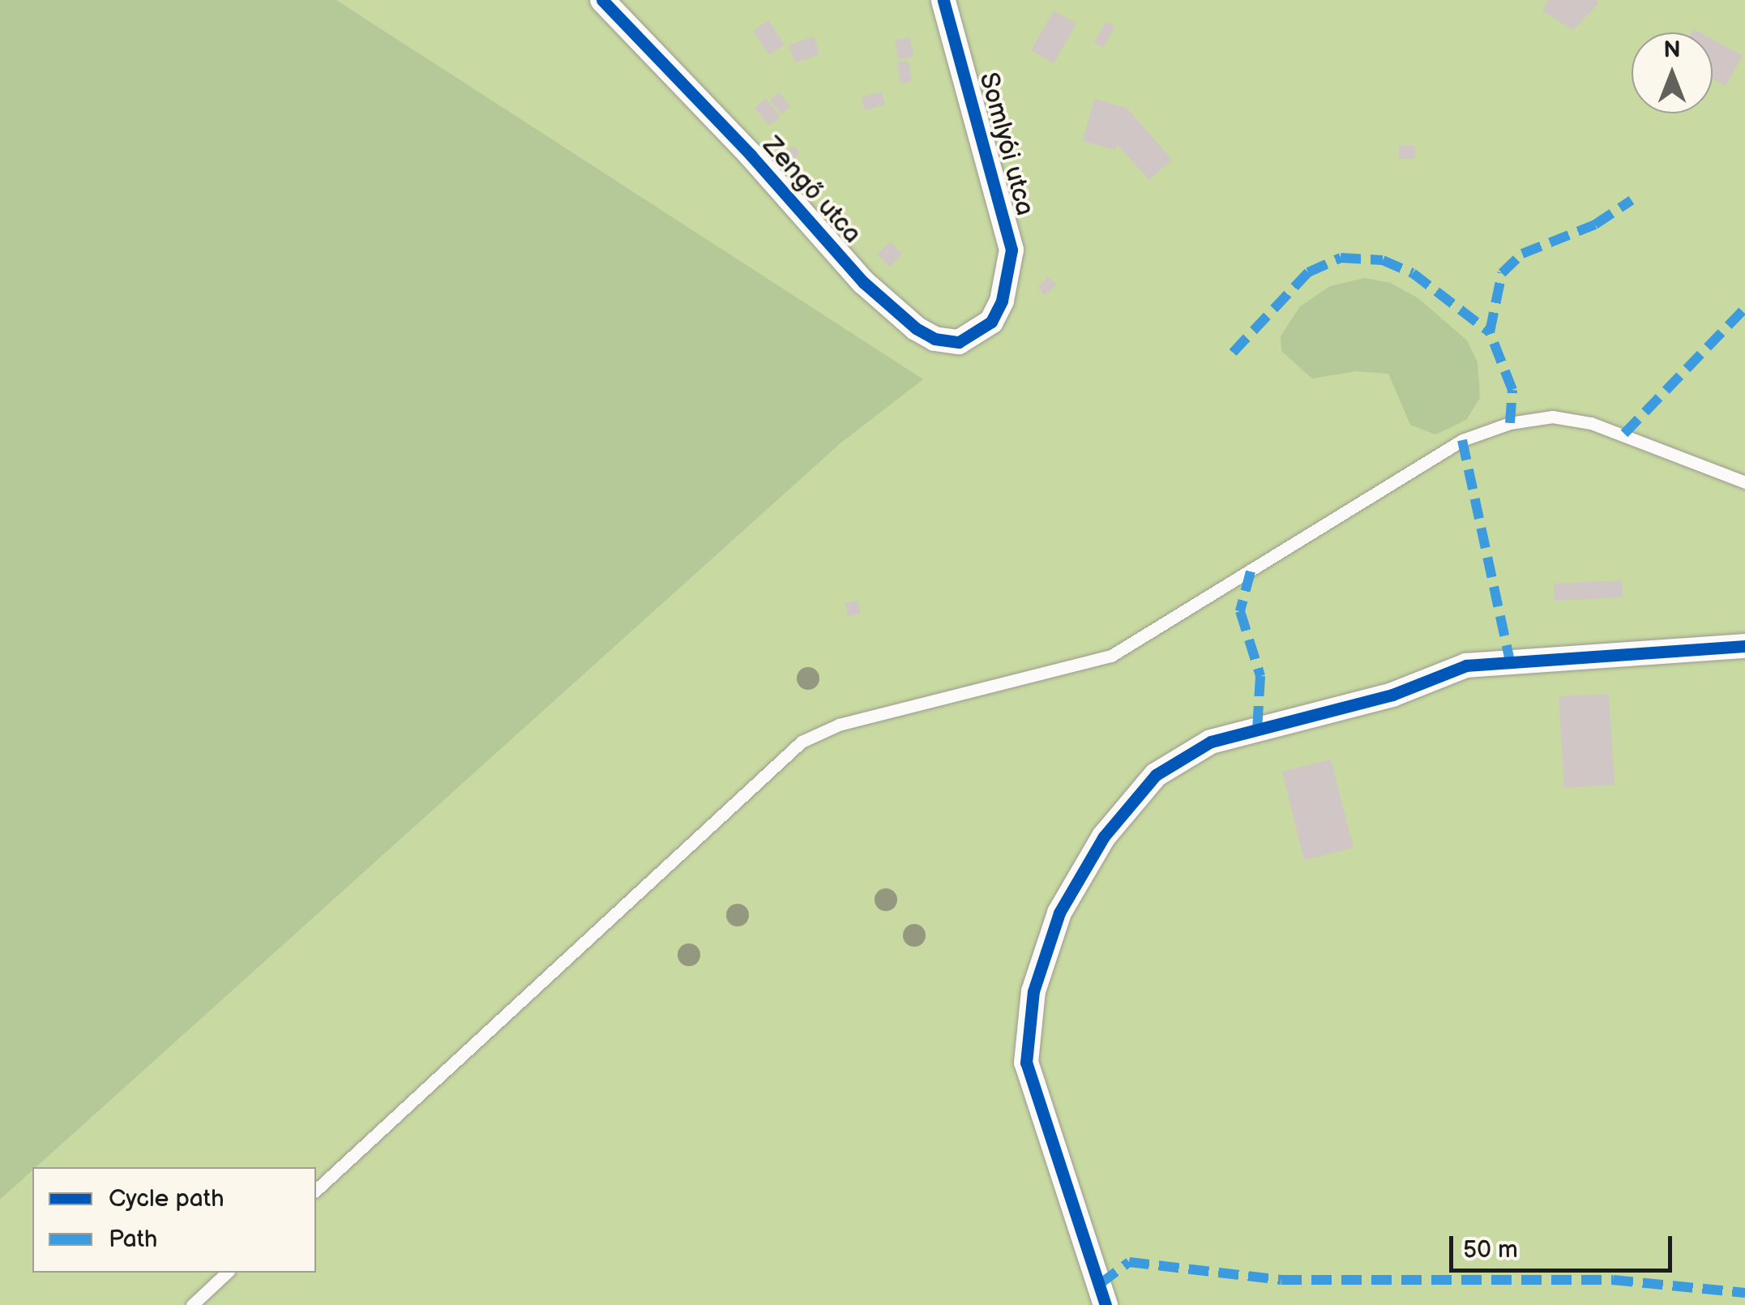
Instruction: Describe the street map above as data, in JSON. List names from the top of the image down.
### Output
{
  "streets": {
    "street": ["Somlyói utca", "Zengő utca"]
  },
  "crossings": [
    ["Somlyói utca", "Zengő utca"]
  ],
  "legend": ["Cycle path", "Path"],
  "scale_bar": "50 m",
  "north": "top"
}
